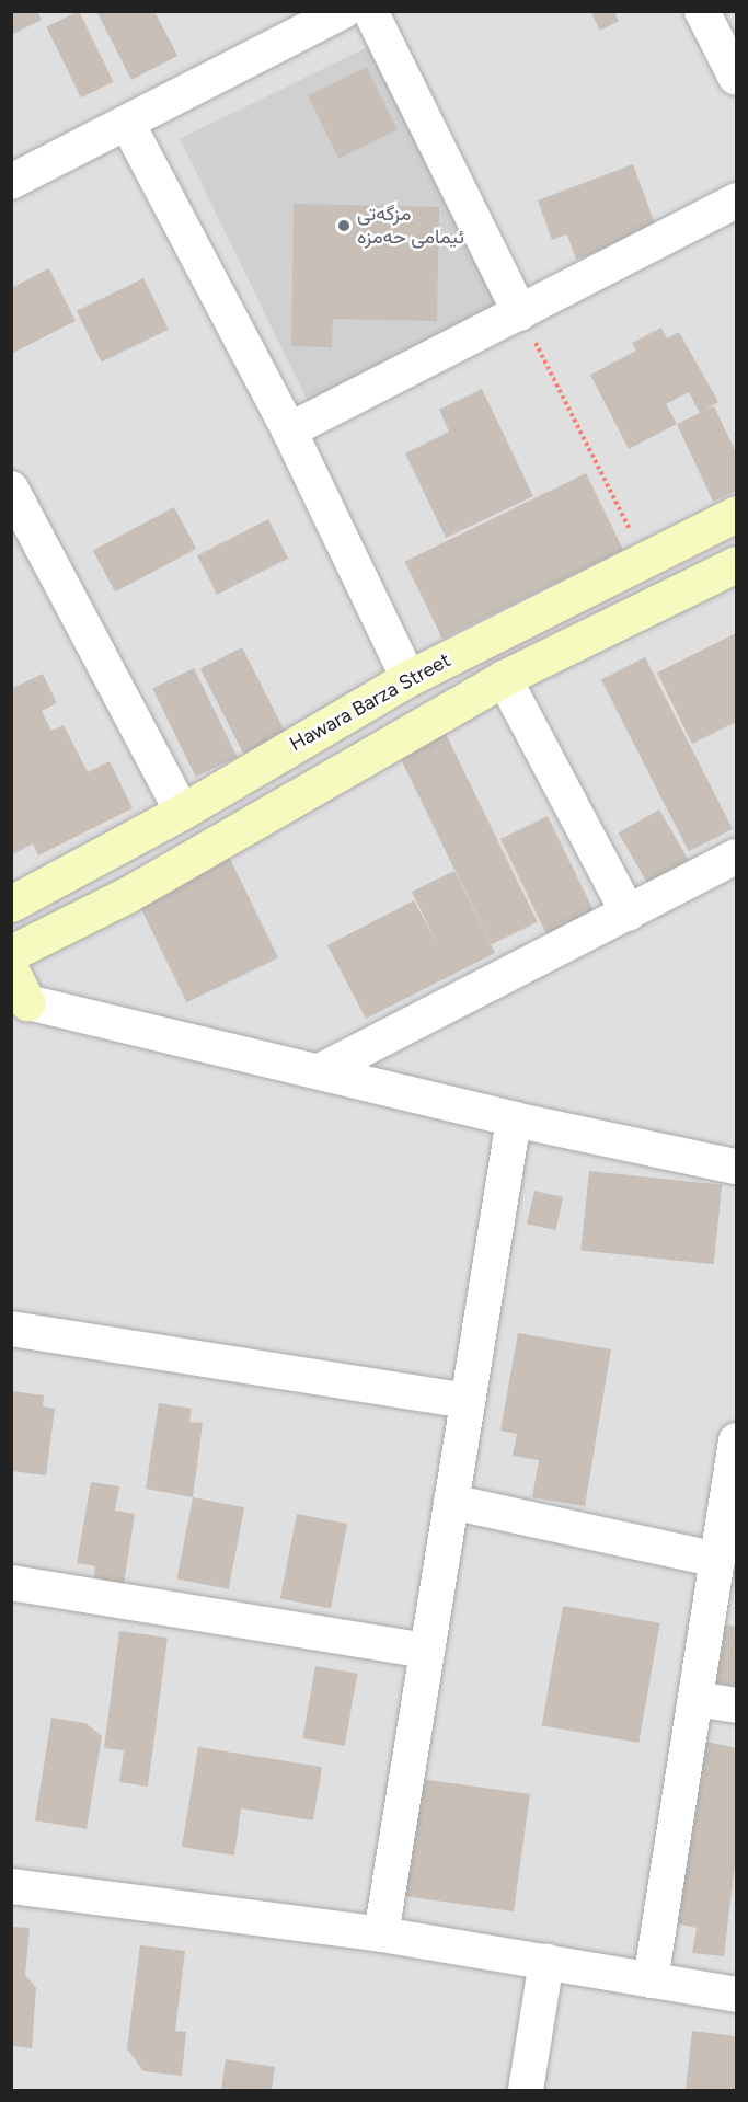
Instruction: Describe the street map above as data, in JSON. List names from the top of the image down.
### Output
{
  "streets": {
    "street": ["Hawara Barza Street"]
  },
  "places": ["مزگەتی ئیمامی حەمزە"]
}
